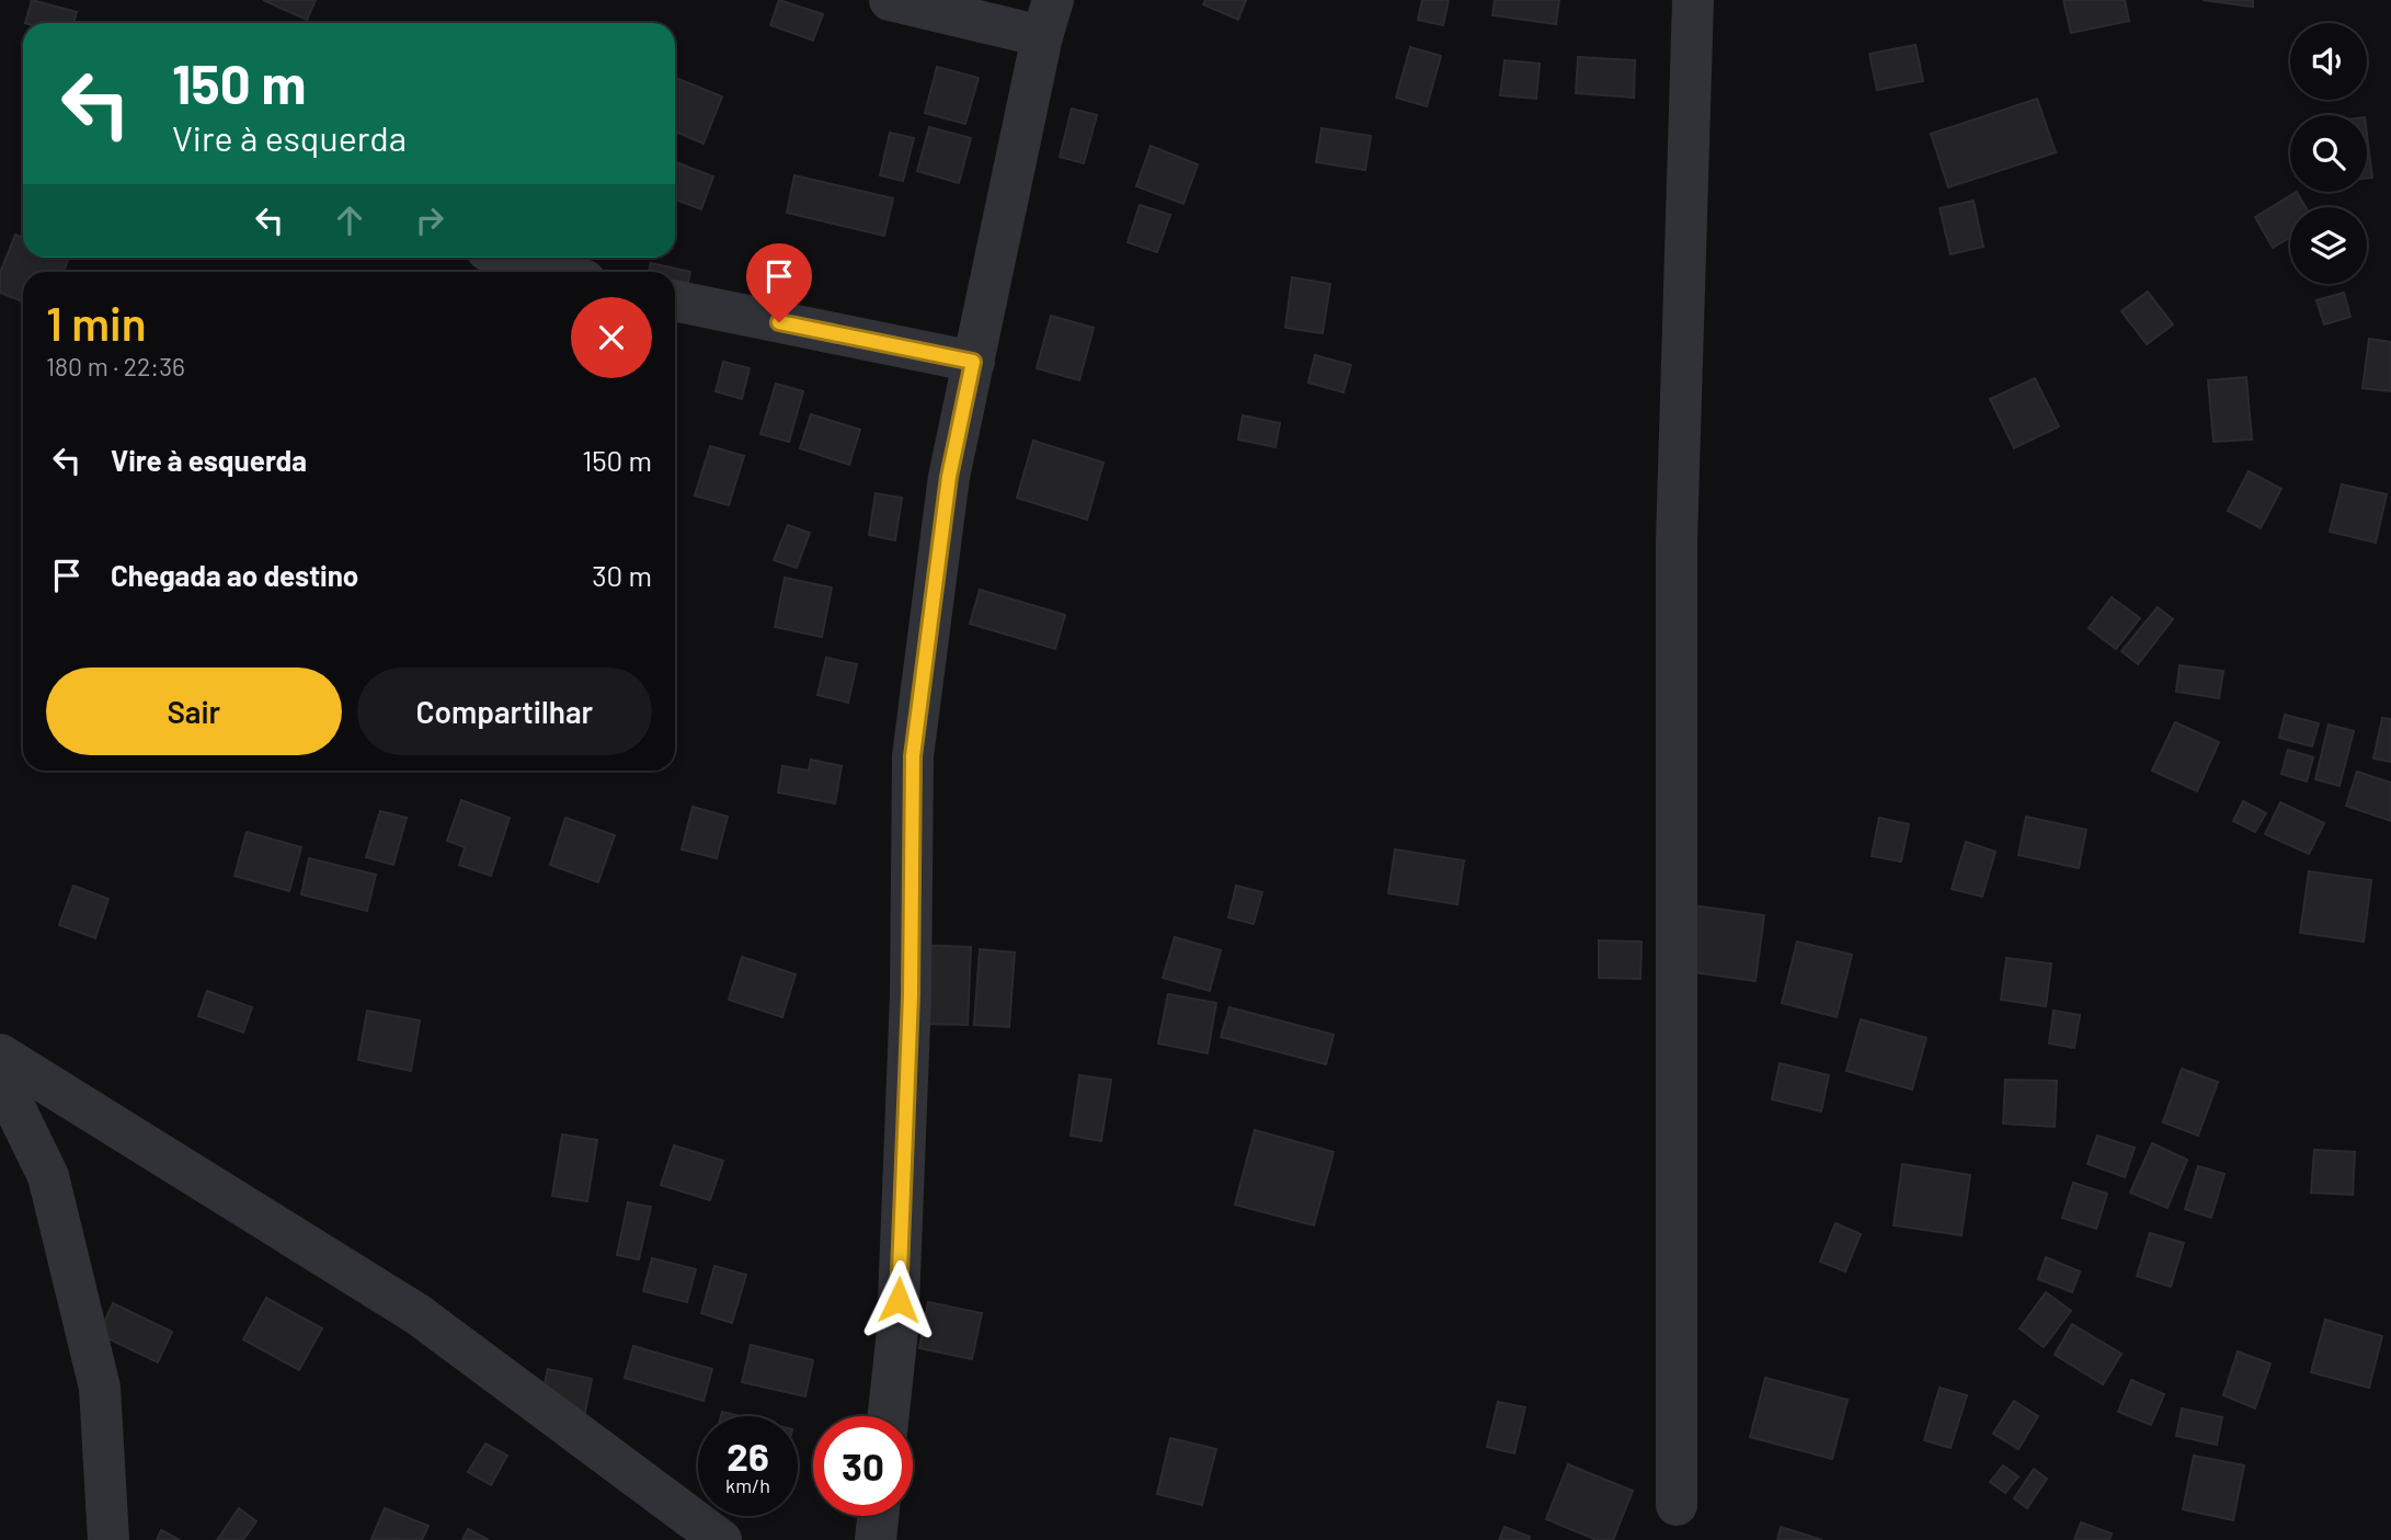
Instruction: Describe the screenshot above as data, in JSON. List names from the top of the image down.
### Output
{
  "page": {
    "turn": ["150 m", "Vire à esquerda"],
    "heading": ["1 min", "180 m · 22:36"],
    "list": [
      {
        "name": "Vire à esquerda",
        "value": "150 m"
      },
      {
        "name": "Chegada ao destino",
        "value": "30 m"
      }
    ],
    "buttons": ["Sair", "Compartilhar"],
    "speed": "26 km/h",
    "limit": "30"
  }
}
